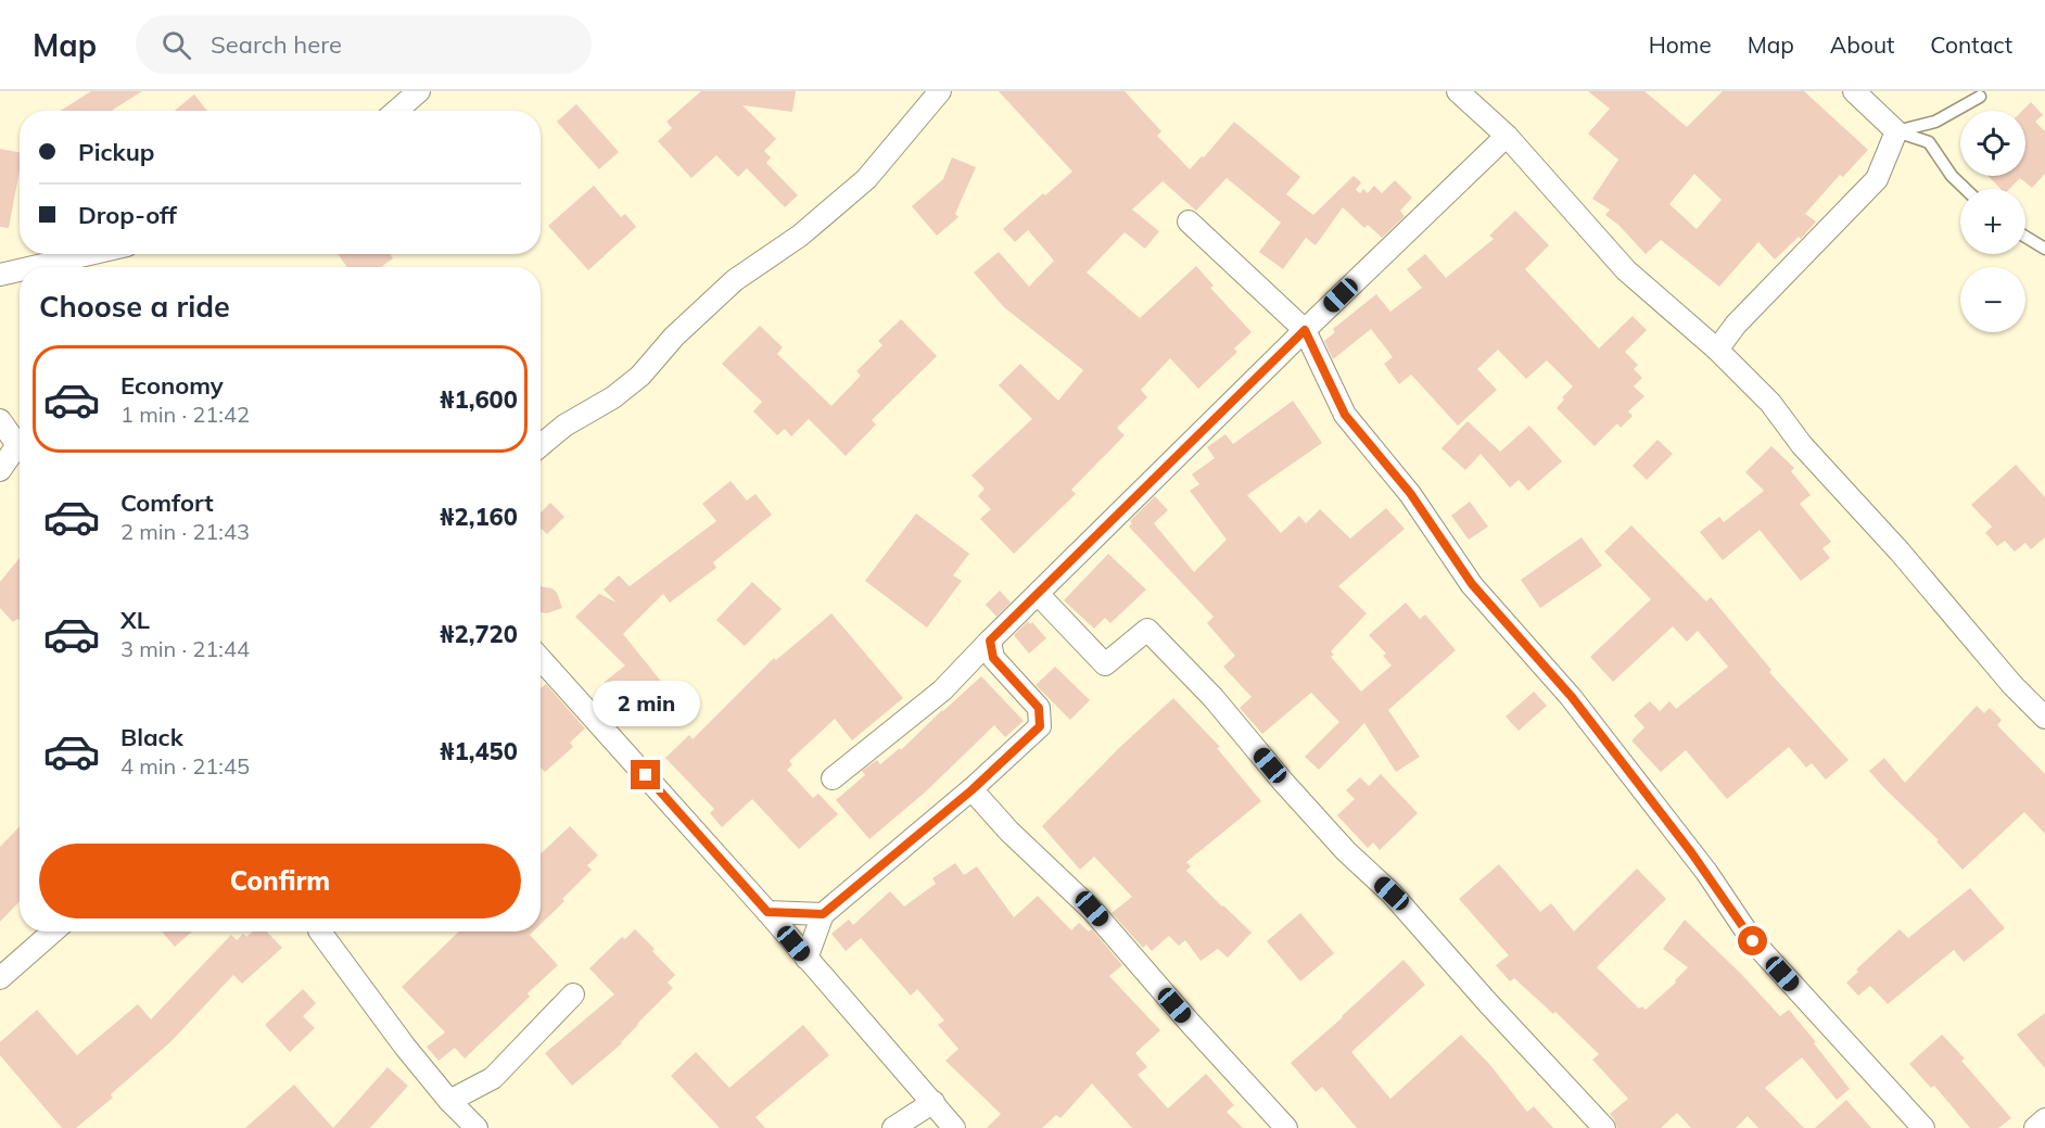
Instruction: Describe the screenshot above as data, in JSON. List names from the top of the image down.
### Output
{
  "page": {
    "header": "Map",
    "search": "Search here",
    "nav": [
      "Home",
      "Map",
      "About",
      "Contact"
    ],
    "map_buttons": ["+", "−"],
    "banner": ["Pickup", "Drop-off"],
    "heading": "Choose a ride",
    "list": [
      {
        "name": "Economy",
        "note": "1 min · 21:42",
        "value": "₦1,600"
      },
      {
        "name": "Comfort",
        "note": "2 min · 21:43",
        "value": "₦2,160"
      },
      {
        "name": "XL",
        "note": "3 min · 21:44",
        "value": "₦2,720"
      },
      {
        "name": "Black",
        "note": "4 min · 21:45",
        "value": "₦1,450"
      }
    ],
    "bubble": "2 min",
    "buttons": "Confirm"
  }
}
